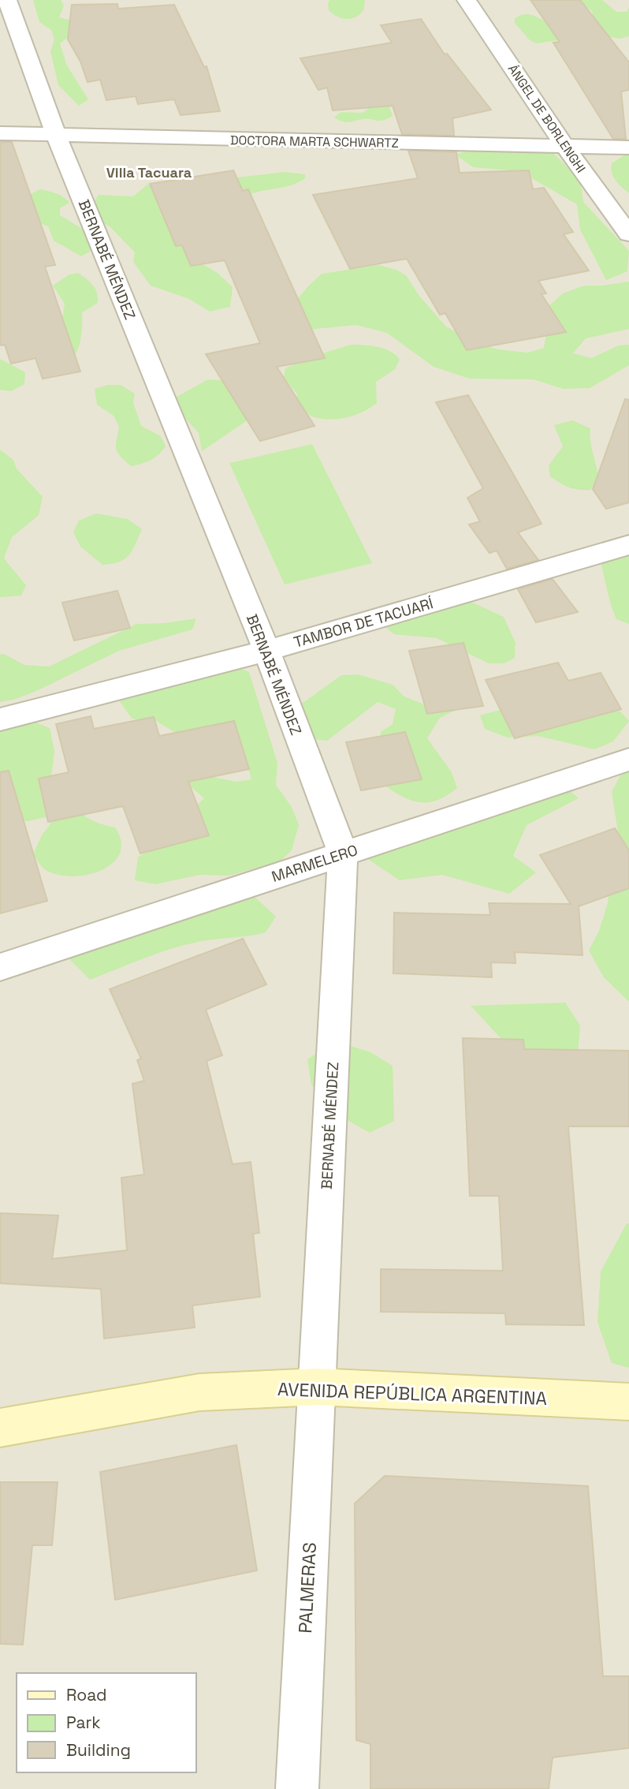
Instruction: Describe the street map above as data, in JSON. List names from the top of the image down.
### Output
{
  "streets": {
    "main road": ["AVENIDA REPÚBLICA ARGENTINA"],
    "street": [
      "ÁNGEL DE BORLENGHI",
      "DOCTORA MARTA SCHWARTZ",
      "BERNABÉ MÉNDEZ",
      "TAMBOR DE TACUARÍ",
      "MARMELERO",
      "PALMERAS"
    ]
  },
  "crossings": [
    ["ÁNGEL DE BORLENGHI", "DOCTORA MARTA SCHWARTZ"],
    ["DOCTORA MARTA SCHWARTZ", "BERNABÉ MÉNDEZ"],
    ["BERNABÉ MÉNDEZ", "TAMBOR DE TACUARÍ"],
    ["BERNABÉ MÉNDEZ", "MARMELERO"],
    ["BERNABÉ MÉNDEZ", "AVENIDA REPÚBLICA ARGENTINA"],
    ["BERNABÉ MÉNDEZ", "PALMERAS"],
    ["AVENIDA REPÚBLICA ARGENTINA", "PALMERAS"]
  ],
  "districts": ["Villa Tacuara"],
  "legend": ["Road", "Park", "Building"]
}
